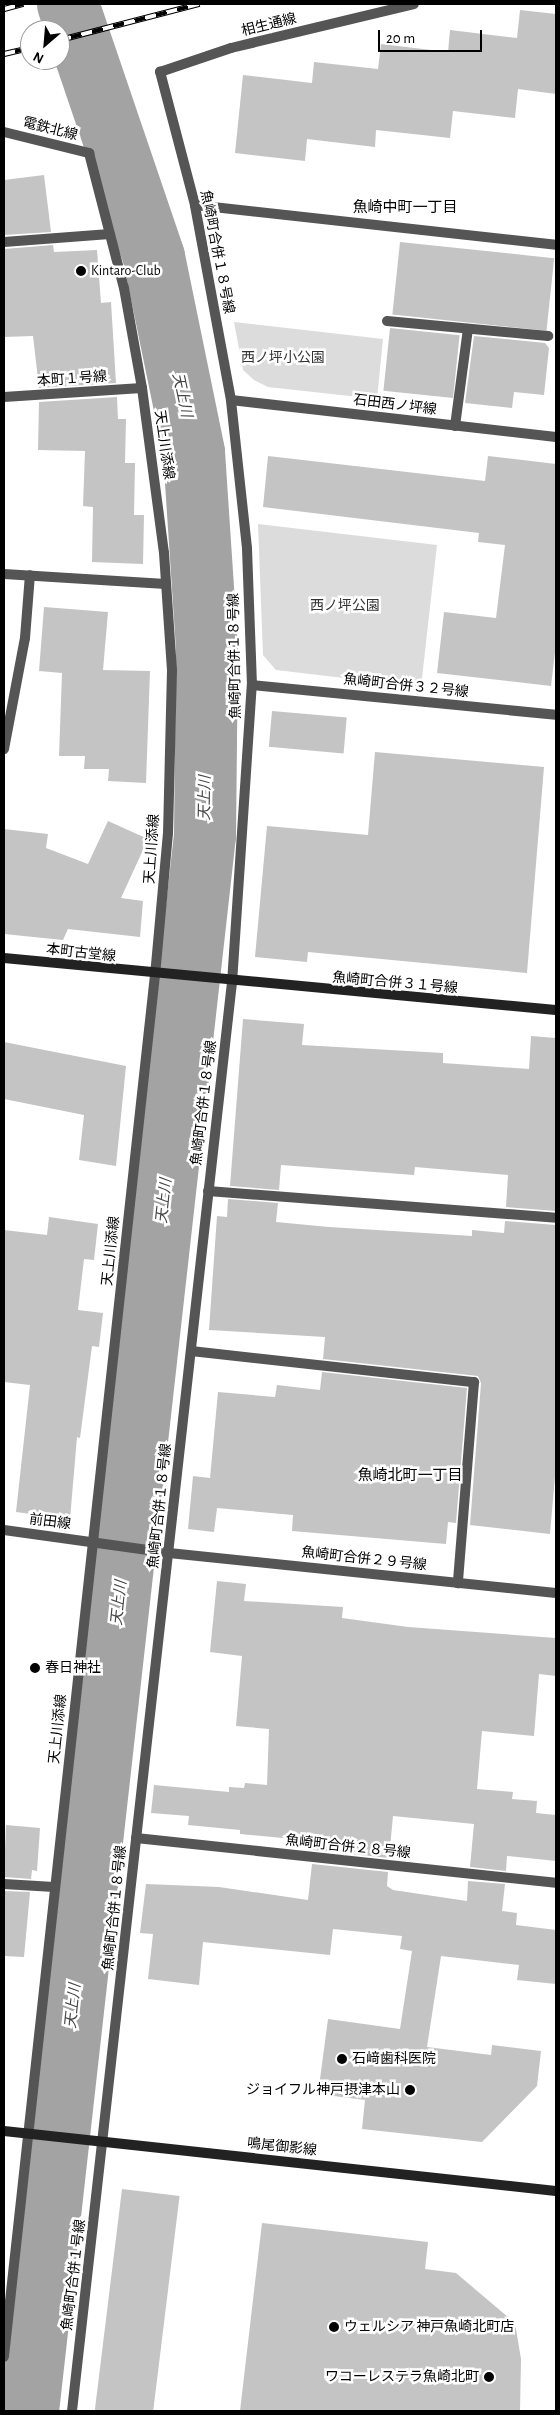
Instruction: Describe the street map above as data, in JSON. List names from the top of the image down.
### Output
{
  "streets": {
    "street": [
      "相生通線",
      "電鉄北線",
      "魚崎町合併１８号線",
      "本町１号線",
      "石田西ノ坪線",
      "天上川添線",
      "魚崎町合併３２号線",
      "本町古堂線",
      "魚崎町合併３１号線",
      "前田線",
      "魚崎町合併２９号線",
      "魚崎町合併２８号線",
      "鳴尾御影線",
      "魚崎町合併１号線"
    ]
  },
  "crossings": [
    ["相生通線", "魚崎町合併１８号線"],
    ["電鉄北線", "天上川添線"],
    ["魚崎町合併１８号線", "石田西ノ坪線"],
    ["魚崎町合併１８号線", "魚崎町合併３２号線"],
    ["魚崎町合併１８号線", "魚崎町合併３１号線"],
    ["魚崎町合併１８号線", "前田線"],
    ["魚崎町合併１８号線", "魚崎町合併２９号線"],
    ["魚崎町合併１８号線", "魚崎町合併２８号線"],
    ["魚崎町合併１８号線", "鳴尾御影線"],
    ["魚崎町合併１８号線", "魚崎町合併１号線"],
    ["本町１号線", "天上川添線"],
    ["天上川添線", "本町古堂線"],
    ["天上川添線", "前田線"],
    ["天上川添線", "鳴尾御影線"],
    ["本町古堂線", "魚崎町合併３１号線"],
    ["前田線", "魚崎町合併２９号線"],
    ["鳴尾御影線", "魚崎町合併１号線"]
  ],
  "districts": ["魚崎中町一丁目", "魚崎北町一丁目"],
  "water": ["天上川"],
  "parks": ["西ノ坪小公園", "西ノ坪公園"],
  "places": [
    "Kintaro-Club",
    "春日神社",
    "石﨑歯科医院",
    "ジョイフル神戸摂津本山",
    "ウェルシア 神戸魚崎北町店",
    "ワコーレステラ魚崎北町"
  ],
  "scale_bar": "20 m",
  "north": "bottom left"
}
